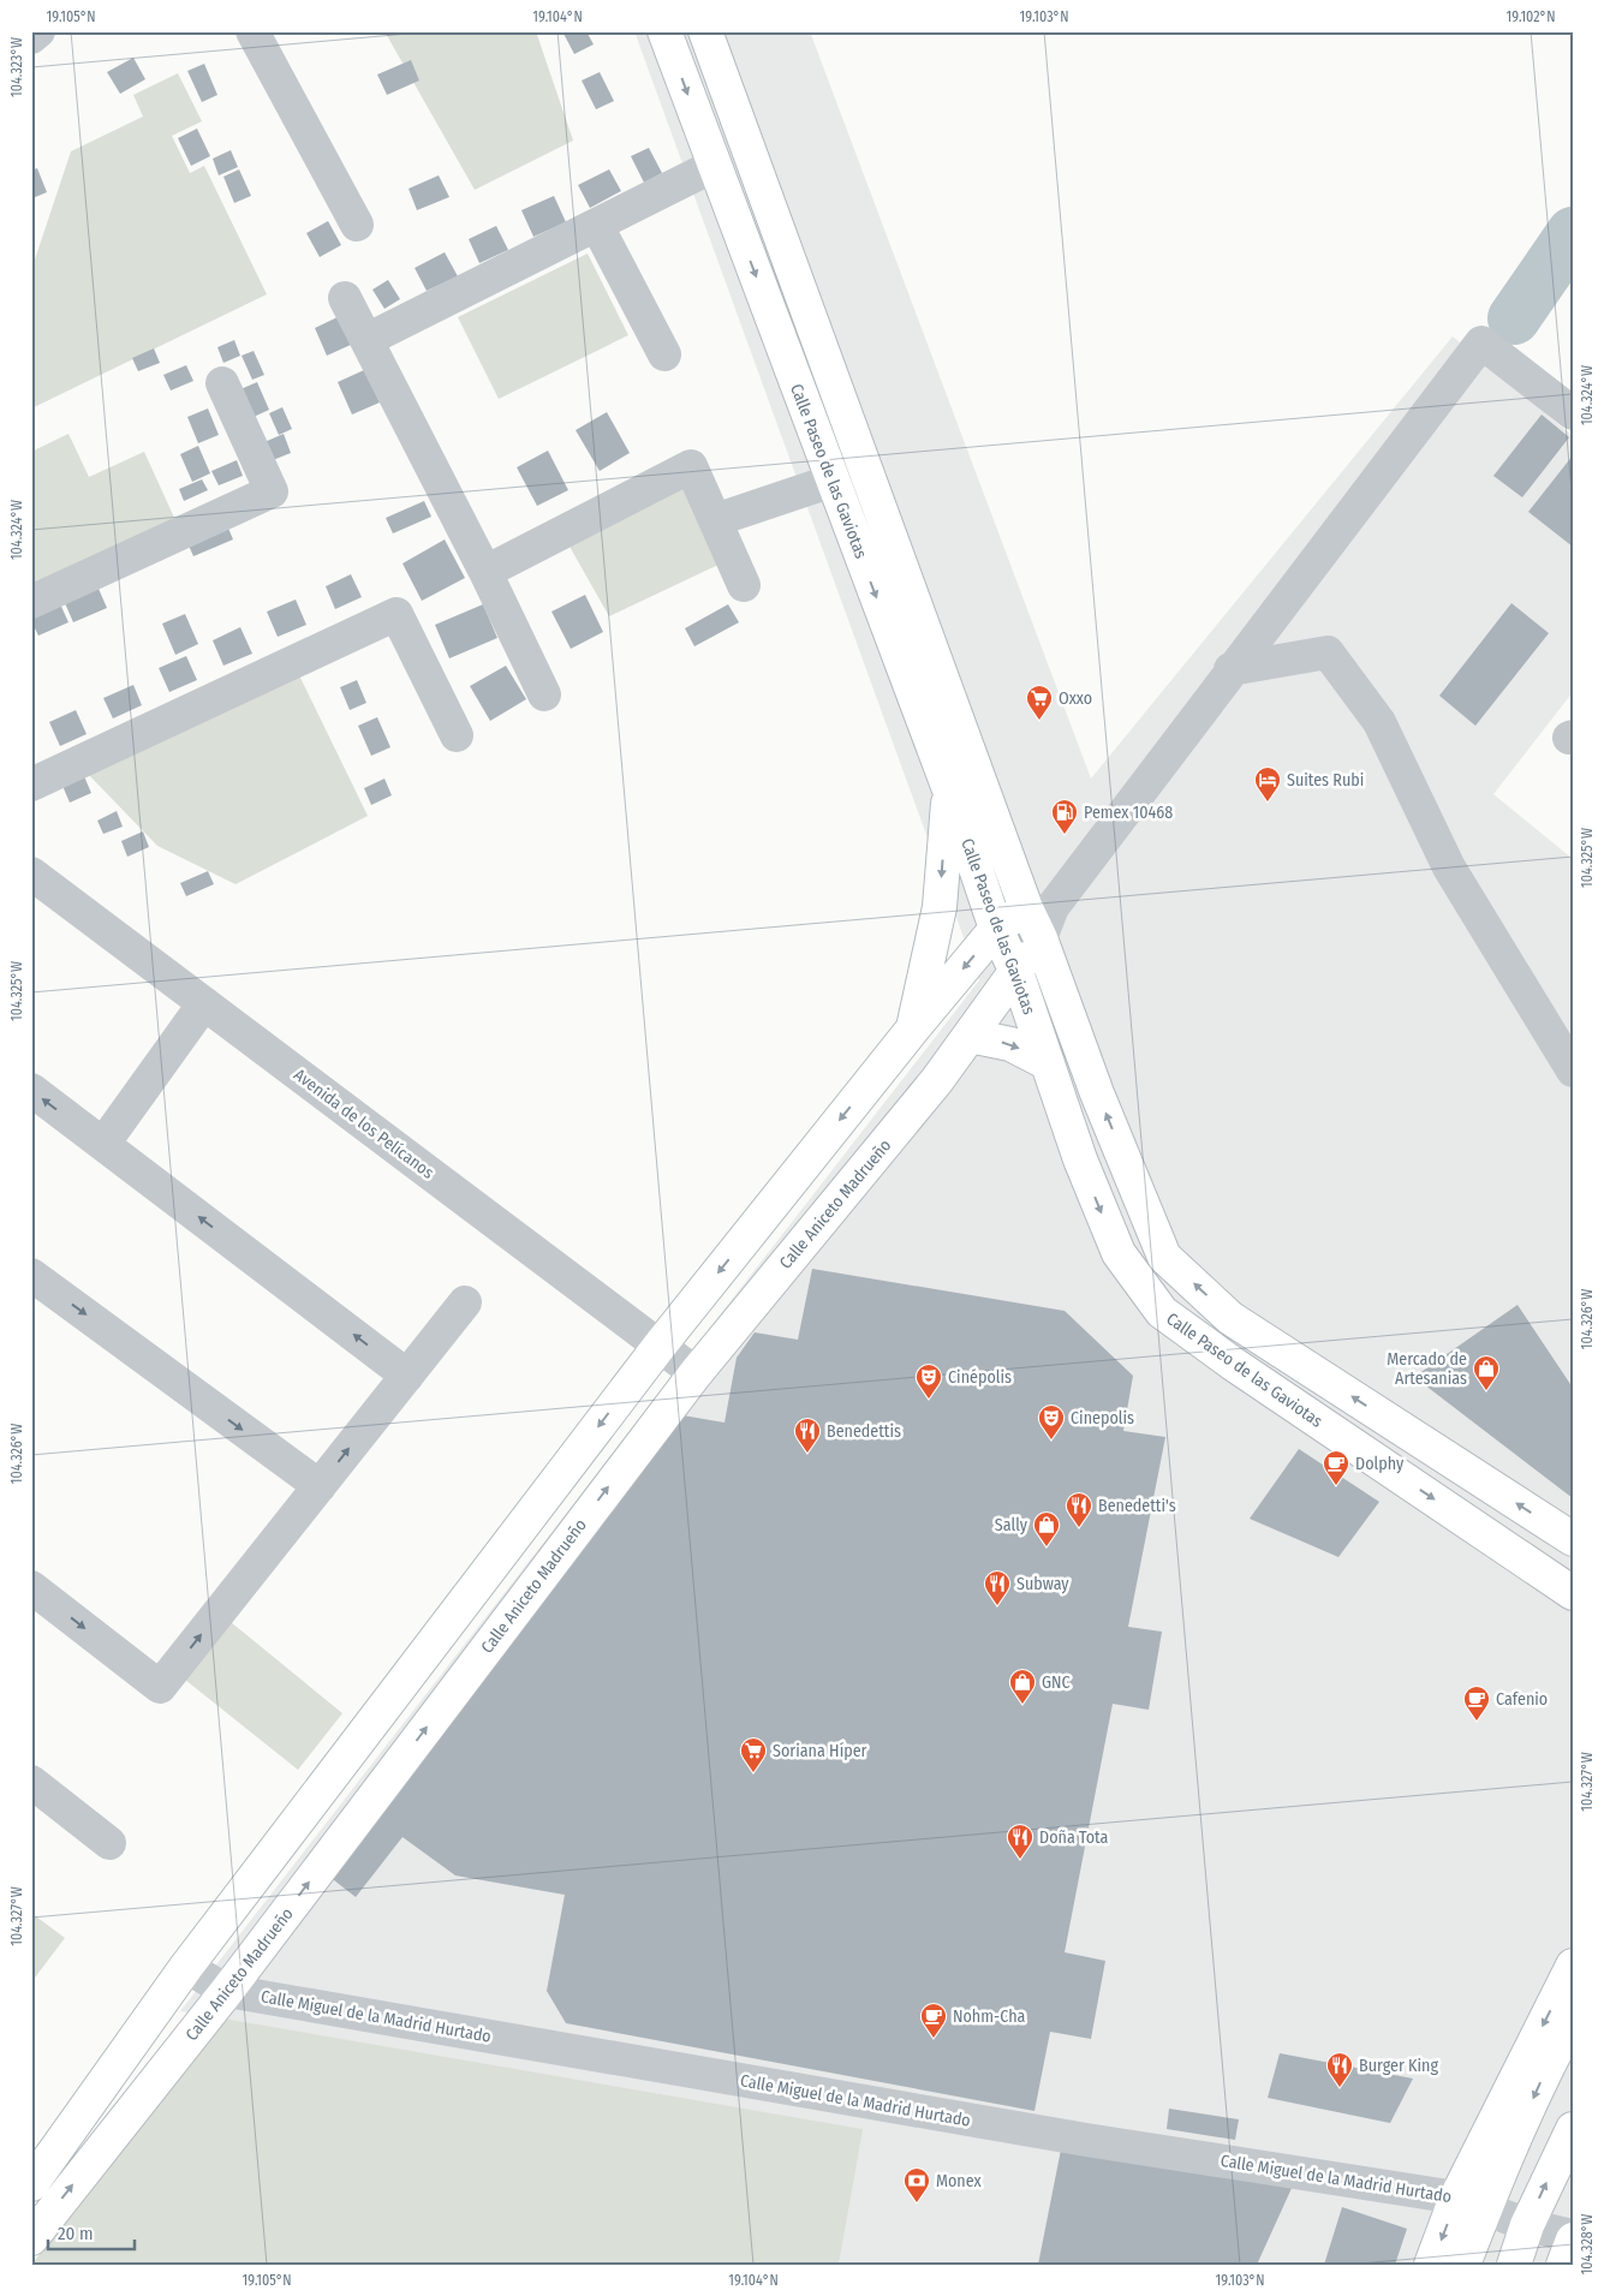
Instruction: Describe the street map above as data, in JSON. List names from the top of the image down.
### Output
{
  "streets": {
    "main road": ["Calle Paseo de las Gaviotas", "Calle Aniceto Madrueño"],
    "street": ["Avenida de los Pelícanos", "Calle Miguel de la Madrid Hurtado"]
  },
  "crossings": [
    ["Calle Paseo de las Gaviotas", "Calle Aniceto Madrueño"],
    ["Avenida de los Pelícanos", "Calle Aniceto Madrueño"],
    ["Calle Aniceto Madrueño", "Calle Miguel de la Madrid Hurtado"]
  ],
  "places": {
    "supermarket": ["Oxxo", "Soriana Híper"],
    "hotel": ["Suites Rubi"],
    "fuel station": ["Pemex 10468"],
    "shop": ["Mercado de Artesanias", "Sally", "GNC"],
    "theatre": ["Cinépolis", "Cinepolis"],
    "restaurant": [
      "Benedettis",
      "Benedetti's",
      "Subway",
      "Doña Tota",
      "Burger King"
    ],
    "cafe": ["Dolphy", "Cafenio", "Nohm-Cha"],
    "bank": ["Monex"]
  },
  "scale_bar": "20 m",
  "coordinates": [
    "19.105°N",
    "19.104°N",
    "19.103°N",
    "19.102°N",
    "104.323°W",
    "104.324°W",
    "104.325°W",
    "104.326°W",
    "104.327°W",
    "104.328°W"
  ]
}
